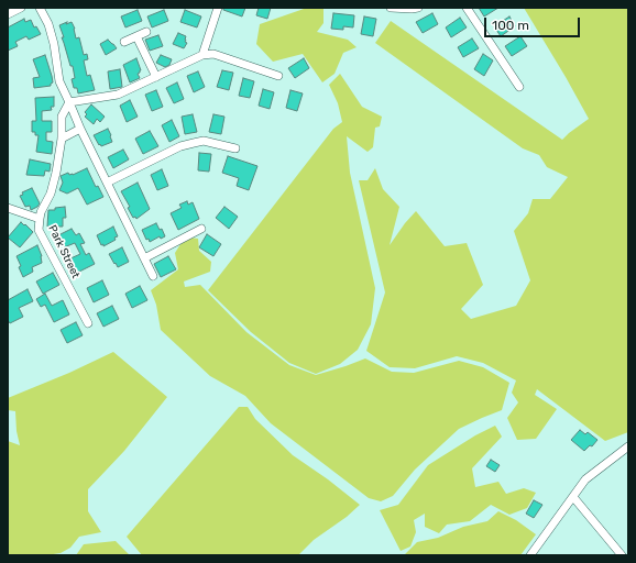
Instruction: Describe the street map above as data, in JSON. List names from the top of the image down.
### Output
{
  "streets": {
    "street": ["Park Street"]
  },
  "scale_bar": "100 m"
}
